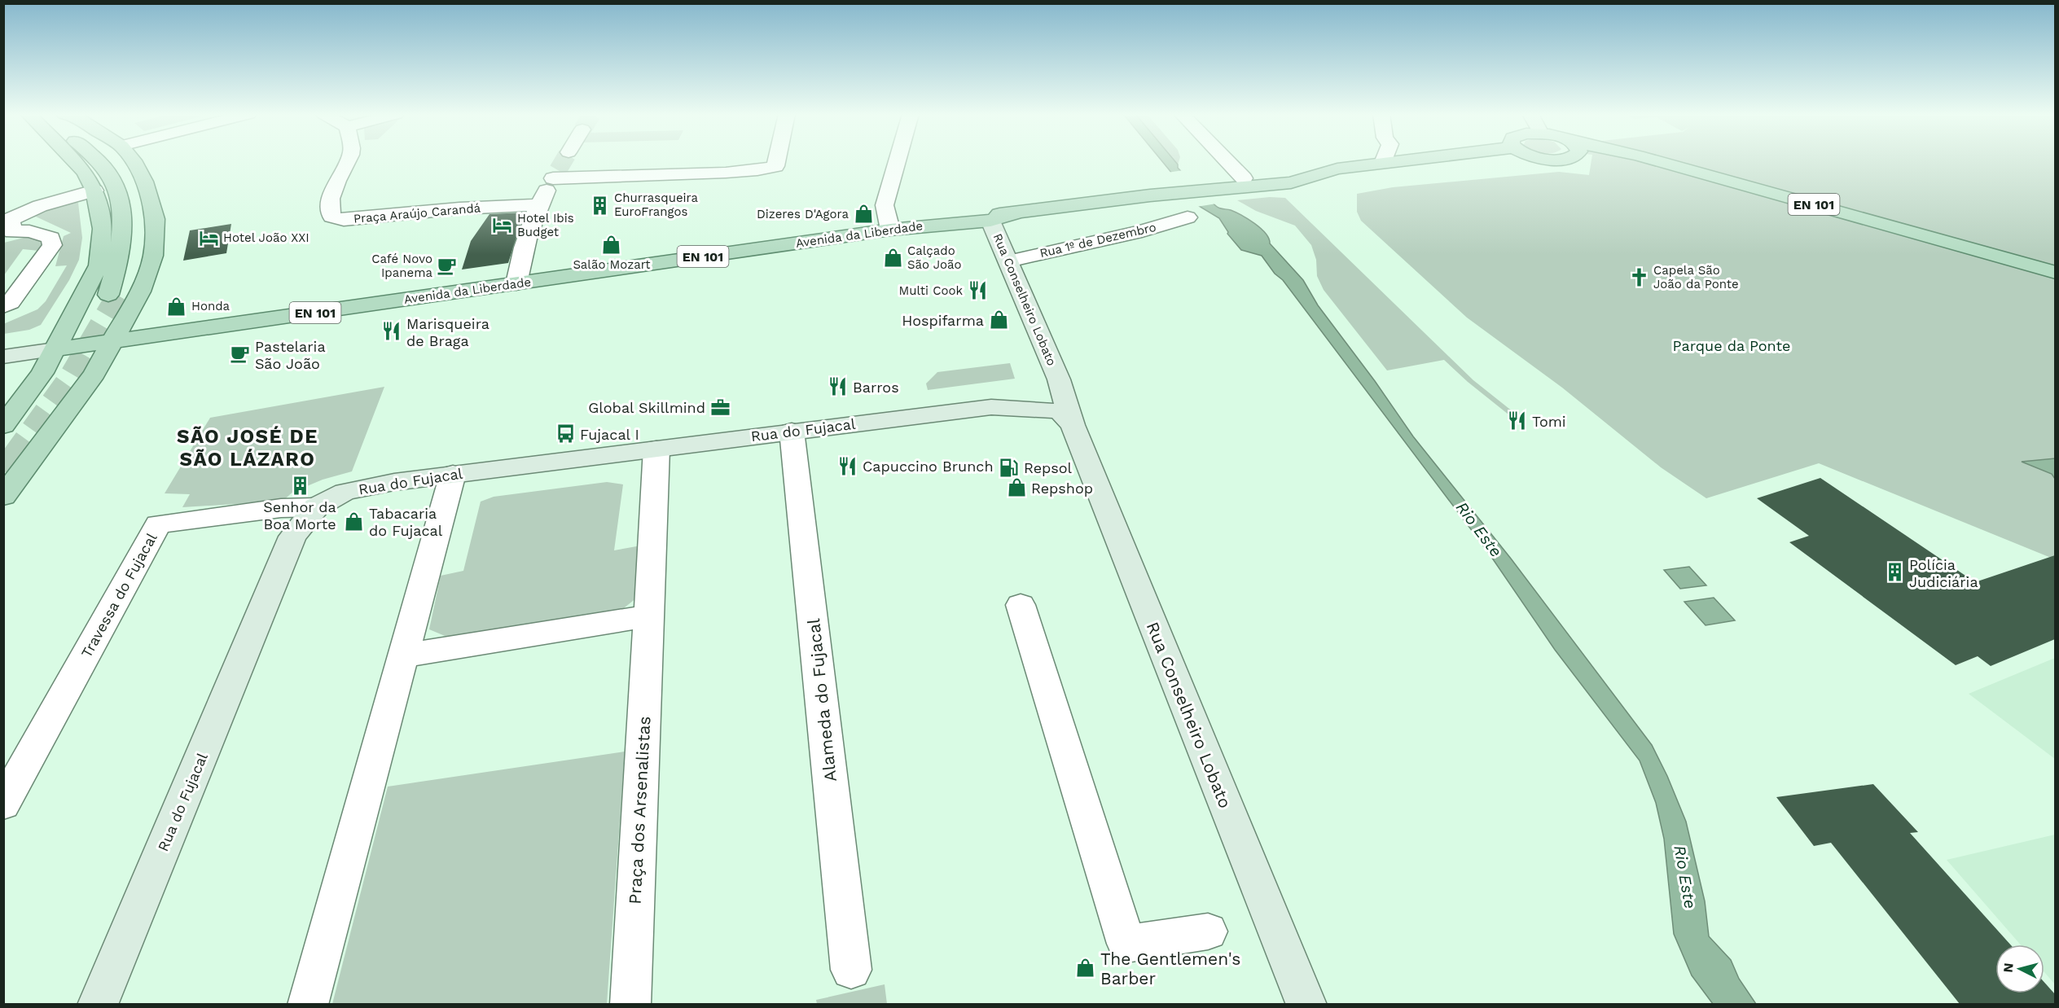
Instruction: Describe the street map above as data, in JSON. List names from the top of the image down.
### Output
{
  "streets": {
    "main road": [
      "EN 101",
      "Avenida da Liberdade",
      "Rua Conselheiro Lobato",
      "Rua do Fujacal"
    ],
    "street": [
      "Praça Araújo Carandá",
      "Rua 1º de Dezembro",
      "Travessa do Fujacal",
      "Alameda do Fujacal",
      "Praça dos Arsenalistas"
    ]
  },
  "crossings": [
    ["EN 101", "Avenida da Liberdade"],
    ["Avenida da Liberdade", "Rua Conselheiro Lobato"],
    ["Rua 1º de Dezembro", "Rua Conselheiro Lobato"],
    ["Rua do Fujacal", "Travessa do Fujacal"],
    ["Rua do Fujacal", "Alameda do Fujacal"],
    ["Rua do Fujacal", "Praça dos Arsenalistas"]
  ],
  "districts": ["SÃO JOSÉ DE SÃO LÁZARO"],
  "water": ["Rio Este"],
  "parks": ["Parque da Ponte"],
  "places": {
    "building": ["Churrasqueira EuroFrangos", "Senhor da Boa Morte", "Polícia Judiciária"],
    "shop": [
      "Dizeres D'Agora",
      "Salão Mozart",
      "Calçado São João",
      "Honda",
      "Hospifarma",
      "Repshop",
      "Tabacaria do Fujacal",
      "The Gentlemen's Barber"
    ],
    "hotel": ["Hotel Ibis Budget", "Hotel João XXI"],
    "cafe": ["Café Novo Ipanema", "Pastelaria São João"],
    "church": ["Capela São João da Ponte"],
    "restaurant": [
      "Multi Cook",
      "Marisqueira de Braga",
      "Barros",
      "Tomi",
      "Capuccino Brunch"
    ],
    "office": ["Global Skillmind"],
    "bus stop": ["Fujacal I"],
    "fuel station": ["Repsol"]
  },
  "north": "left"
}
